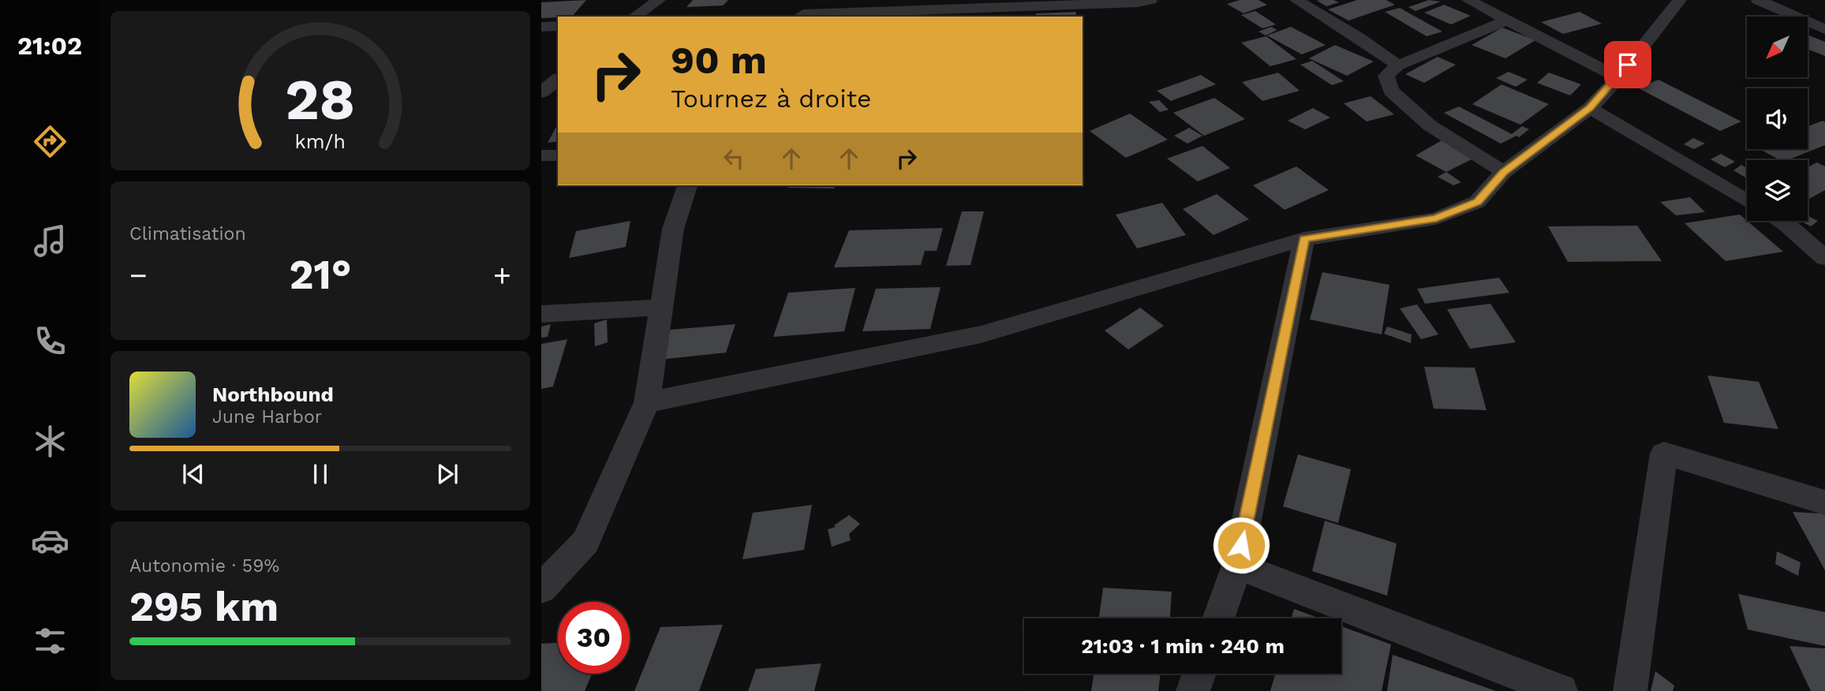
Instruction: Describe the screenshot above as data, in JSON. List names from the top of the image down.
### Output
{
  "north": "bottom left",
  "page": {
    "tabs": "21:02",
    "turn": ["90 m", "Tournez à droite"],
    "tile": [
      "Climatisation",
      ["Autonomie · 59%", "295 km"]
    ],
    "heat": ["−", "21°", "+"],
    "song": ["Northbound", "June Harbor"],
    "limit": "30",
    "trip": "21:03 · 1 min · 240 m",
    "gauge": ["28", "km/h"]
  }
}
